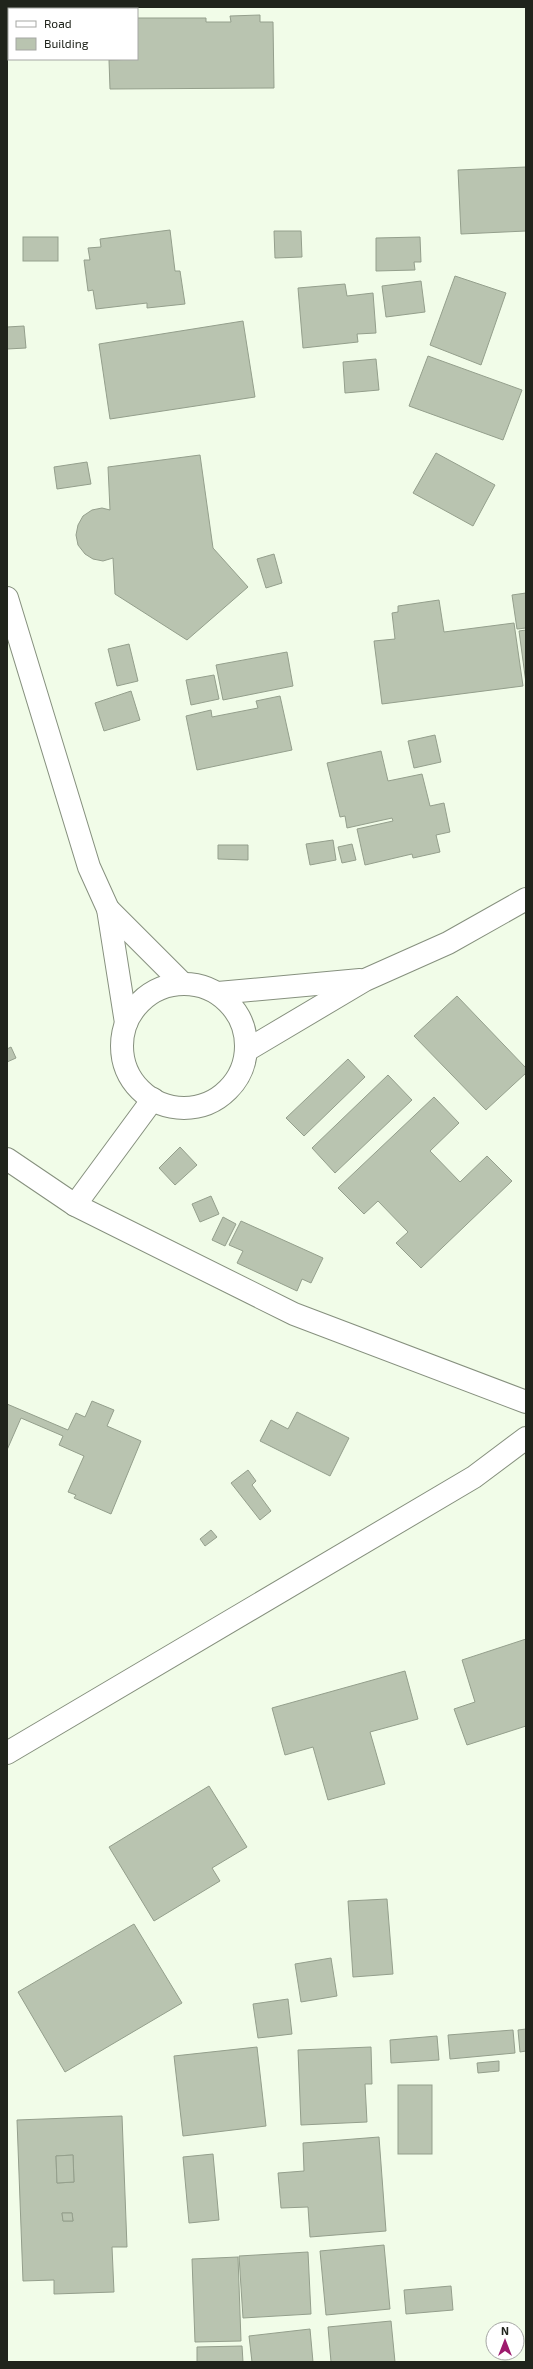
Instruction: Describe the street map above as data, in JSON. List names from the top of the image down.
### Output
{
  "legend": ["Road", "Building"],
  "north": "top"
}
